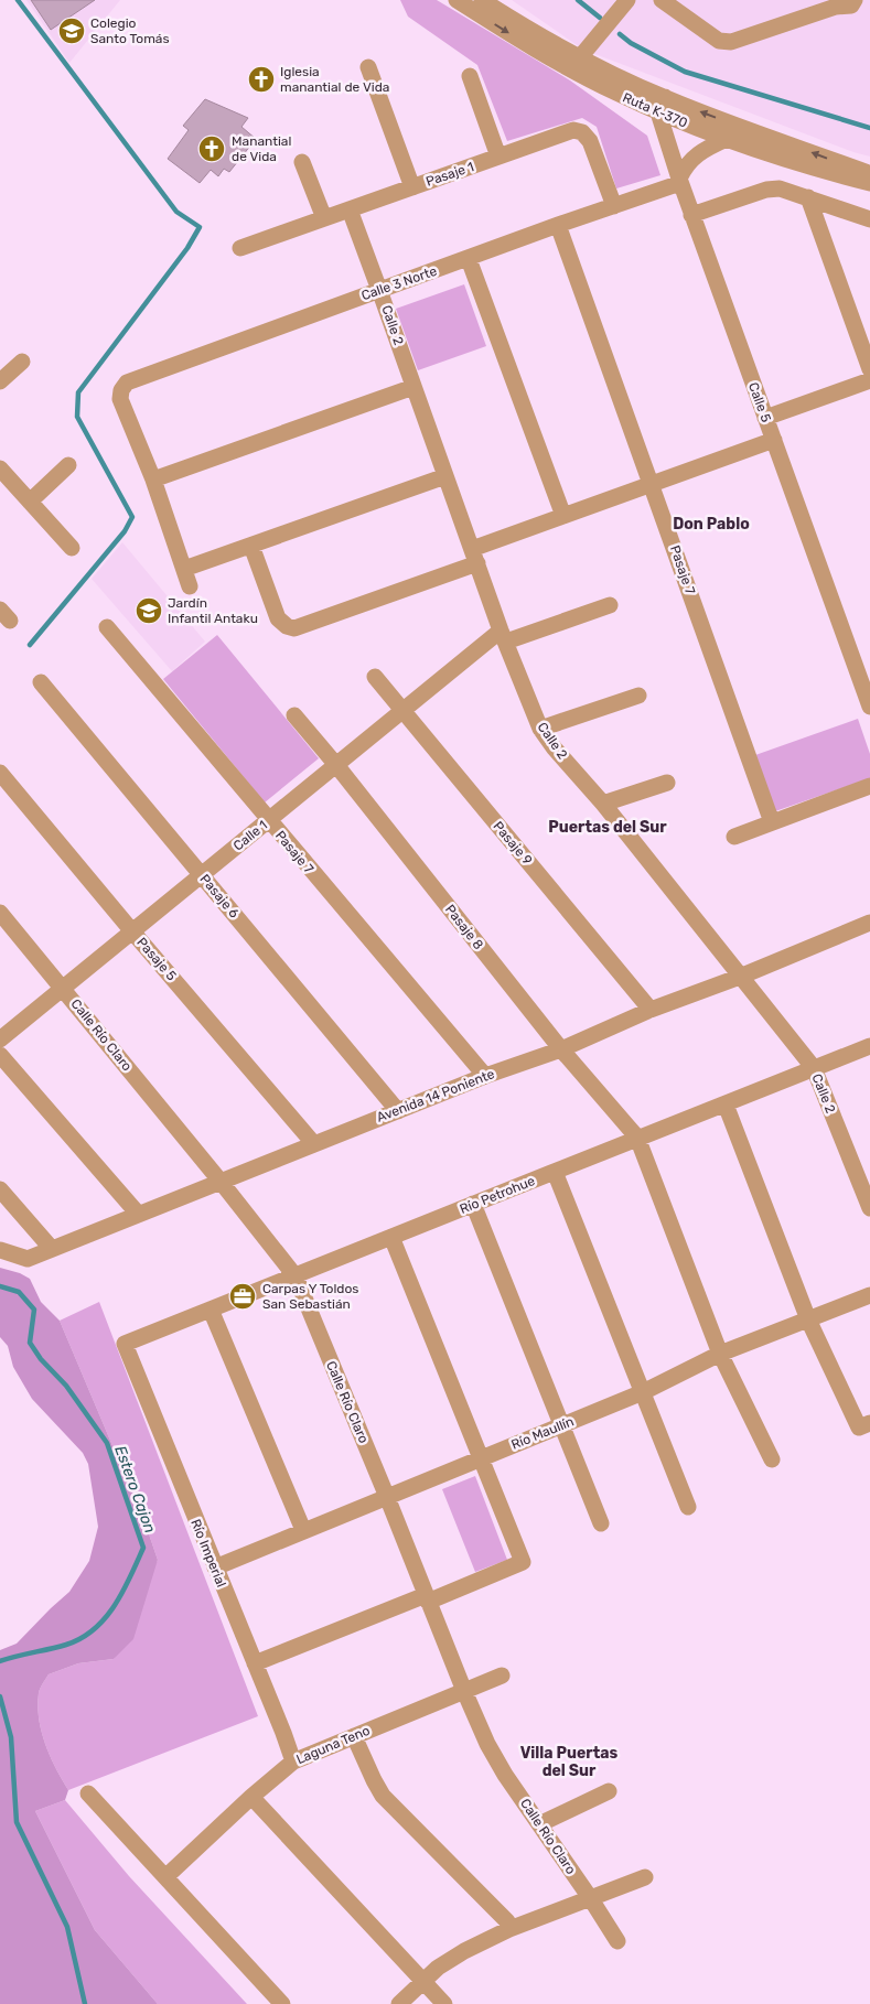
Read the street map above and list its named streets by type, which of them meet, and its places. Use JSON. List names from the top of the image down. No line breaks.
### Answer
{"streets":{"street":["Ruta K-370","Pasaje 1","Calle 3 Norte","Calle 2","Calle 5","Pasaje 7","Calle 1","Pasaje 9","Pasaje 6","Pasaje 8","Pasaje 5","Calle Río Claro","Avenida 14 Poniente","Río Petrohue","Río Maullín","Río Imperial","Laguna Teno"]},"crossings":[["Ruta K-370","Calle 5"],["Pasaje 1","Calle 3 Norte"],["Pasaje 1","Calle 2"],["Calle 3 Norte","Calle 2"],["Calle 3 Norte","Calle 5"],["Calle 3 Norte","Pasaje 7"],["Calle 2","Calle 1"],["Calle 2","Avenida 14 Poniente"],["Calle 2","Río Petrohue"],["Pasaje 7","Calle 1"],["Pasaje 7","Avenida 14 Poniente"],["Calle 1","Pasaje 9"],["Calle 1","Pasaje 6"],["Calle 1","Pasaje 8"],["Calle 1","Pasaje 5"],["Calle 1","Calle Río Claro"],["Pasaje 9","Avenida 14 Poniente"],["Pasaje 6","Avenida 14 Poniente"],["Pasaje 8","Avenida 14 Poniente"],["Pasaje 8","Río Petrohue"],["Pasaje 5","Avenida 14 Poniente"],["Calle Río Claro","Avenida 14 Poniente"],["Calle Río Claro","Río Petrohue"],["Calle Río Claro","Río Maullín"],["Calle Río Claro","Laguna Teno"],["Río Petrohue","Río Imperial"],["Río Maullín","Río Imperial"],["Río Imperial","Laguna Teno"]],"districts":["Don Pablo","Puertas del Sur","Villa Puertas del Sur"],"water":["Estero Cajon"],"places":{"school or university":["Colegio Santo Tomás","Jardín Infantil Antaku"],"church":["Iglesia manantial de Vida","Manantial de Vida"],"office":["Carpas Y Toldos San Sebastián"]}}
